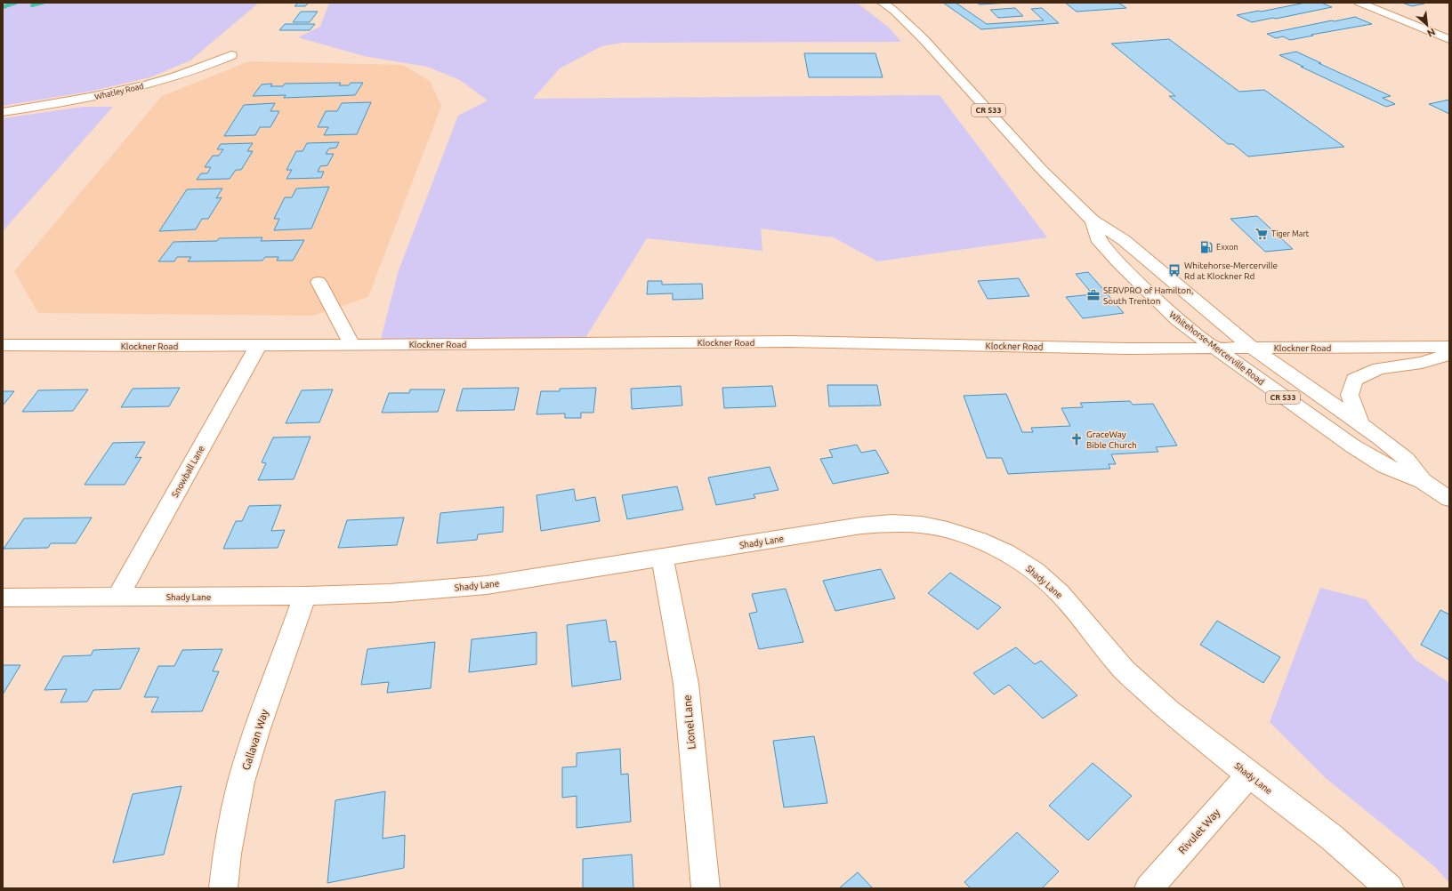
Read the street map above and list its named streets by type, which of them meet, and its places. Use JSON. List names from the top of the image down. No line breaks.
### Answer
{"streets":{"main road":["Whatley Road","CR 533","Klockner Road","Whitehorse-Mercerville Road","Snowball Lane","Shady Lane","Lionel Lane","Gallavan Way","Rivulet Way"]},"crossings":[["Klockner Road","Whitehorse-Mercerville Road"],["Klockner Road","Snowball Lane"],["Snowball Lane","Shady Lane"],["Shady Lane","Lionel Lane"],["Shady Lane","Gallavan Way"],["Shady Lane","Rivulet Way"]],"places":{"supermarket":["Tiger Mart"],"fuel station":["Exxon"],"bus stop":["Whitehorse-Mercerville Rd at Klockner Rd"],"office":["SERVPRO of Hamilton, South Trenton"],"church":["GraceWay Bible Church"]},"north":"bottom right"}
